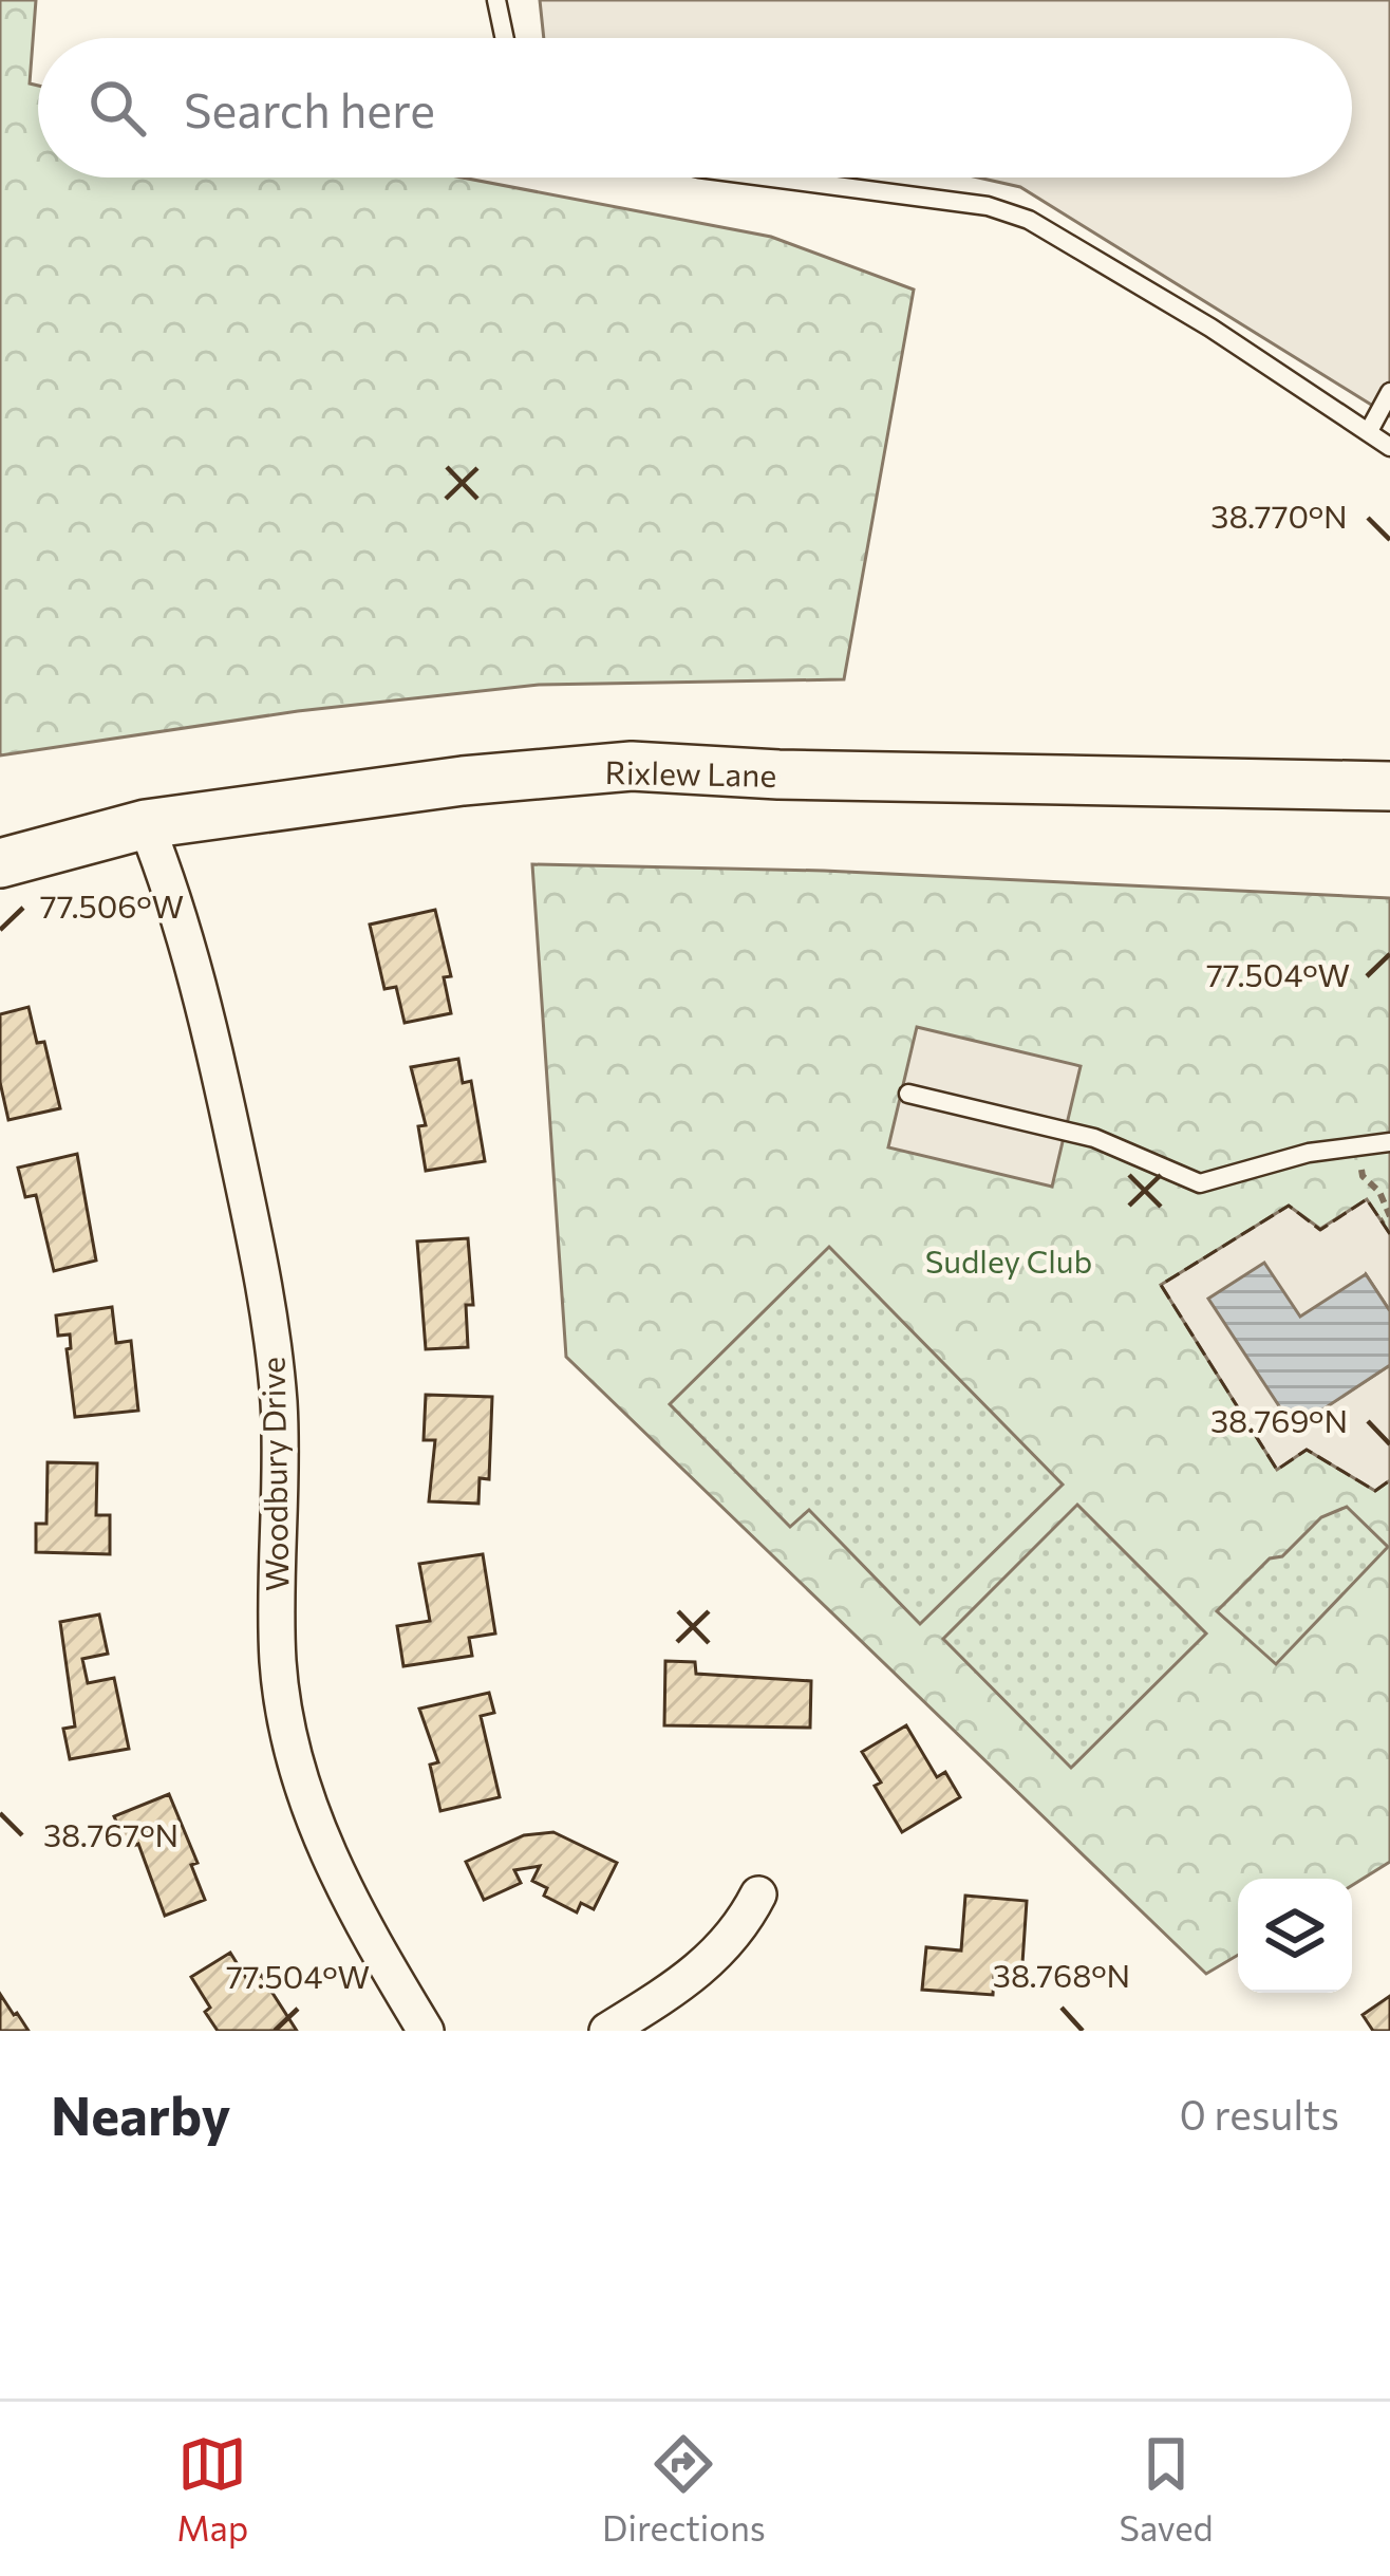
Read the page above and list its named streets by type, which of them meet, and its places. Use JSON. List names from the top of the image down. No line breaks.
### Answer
{"streets":{"street":["Rixlew Lane","Woodbury Drive"]},"crossings":[["Rixlew Lane","Woodbury Drive"]],"parks":["Sudley Club"],"page":{"search":"Search here","heading":["Nearby","0 results"],"nav":["Map","Directions","Saved"]},"coordinates":["38.770°N","77.506°W","77.504°W","38.769°N","38.767°N","38.768°N"]}
